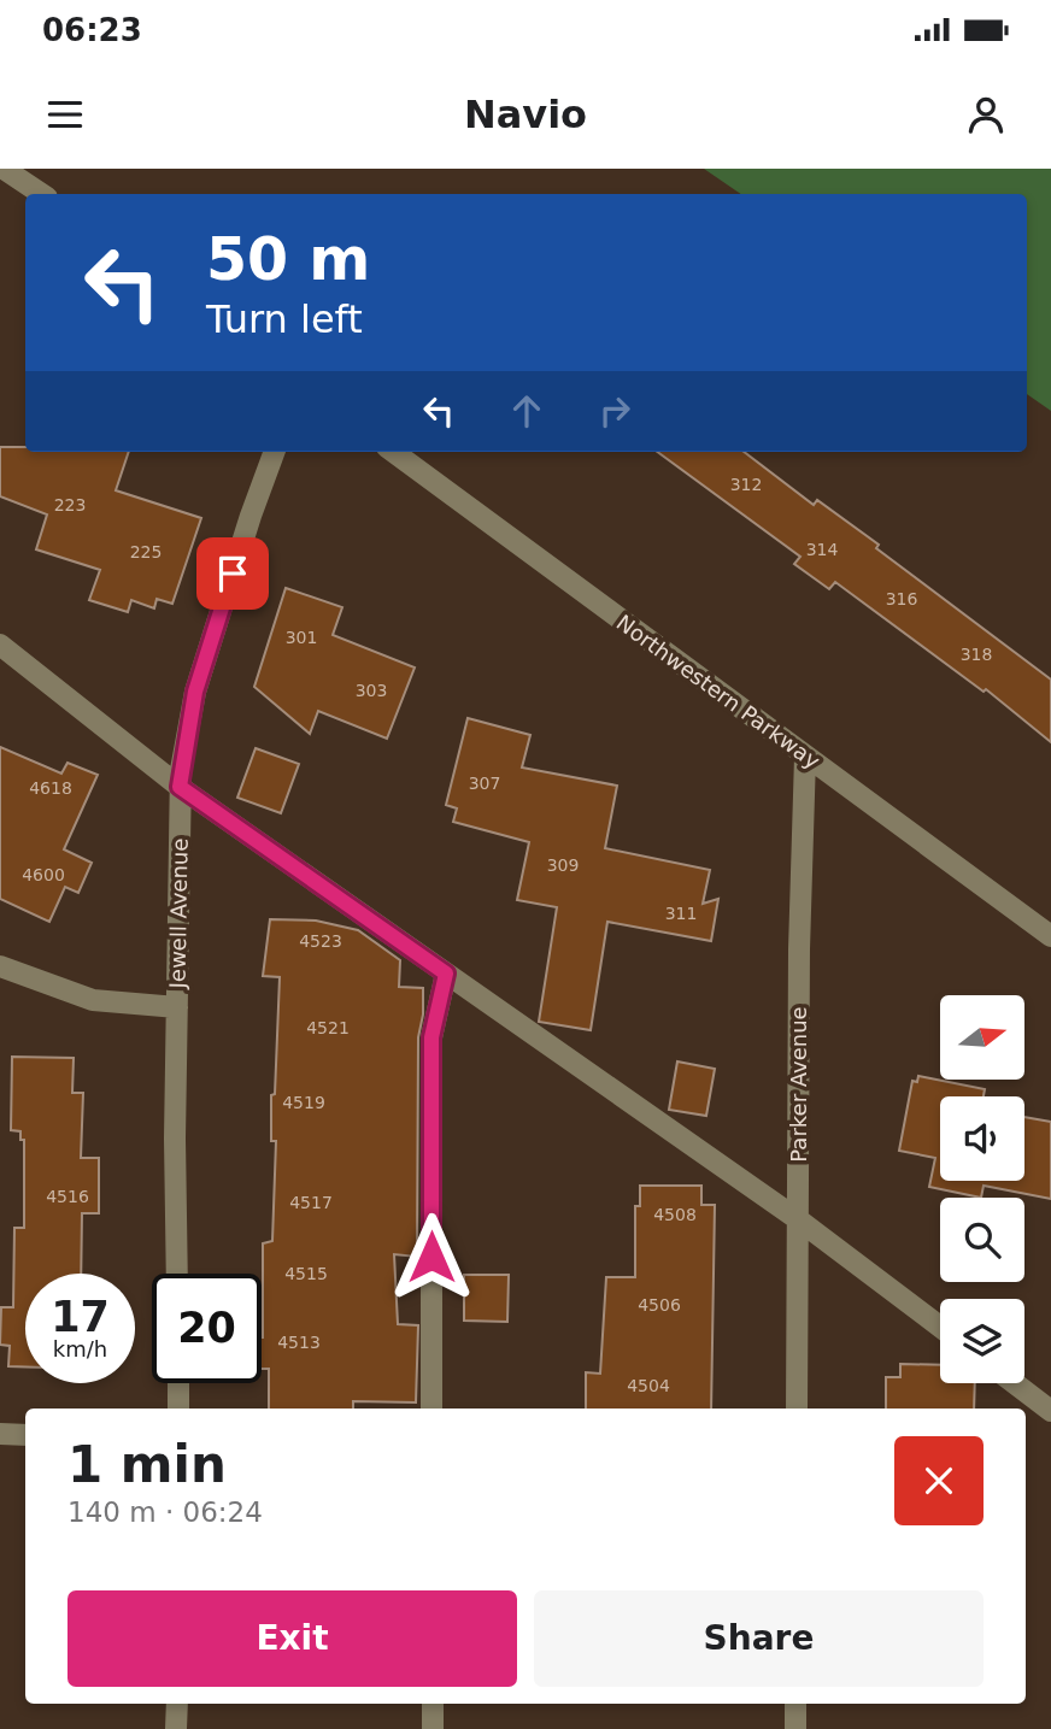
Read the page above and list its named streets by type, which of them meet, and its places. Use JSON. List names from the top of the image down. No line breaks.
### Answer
{"streets":{"street":["Northwestern Parkway","Jewell Avenue","Parker Avenue"]},"crossings":[["Northwestern Parkway","Parker Avenue"]],"house_numbers":["312","223","314","225","316","301","318","303","307","4618","309","4600","311","4523","4521","4519","4516","4517","4508","4515","4506","4513","4504"],"north":"right","page":{"status":"06:23","header":"Navio","turn":["50 m","Turn left"],"speed":"17 km/h","limit":"20","heading":["1 min","140 m · 06:24"],"buttons":["Exit","Share"]}}
